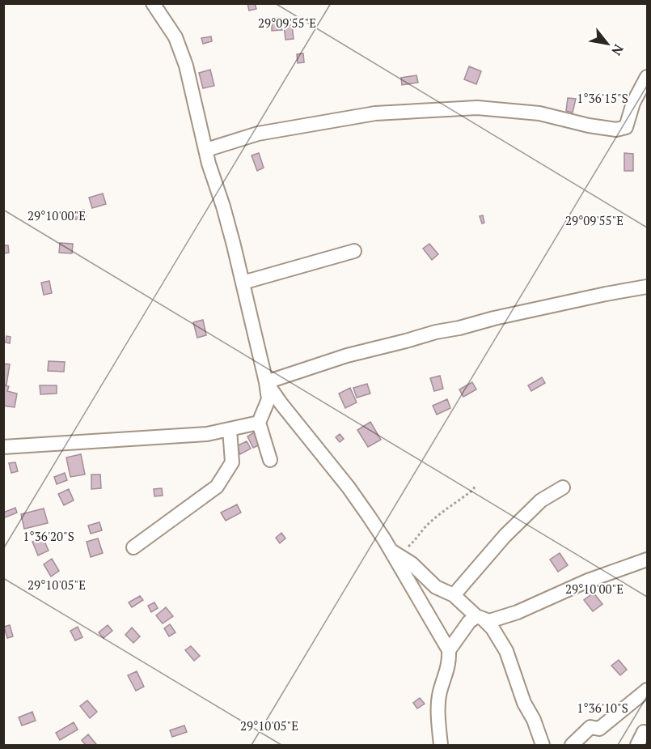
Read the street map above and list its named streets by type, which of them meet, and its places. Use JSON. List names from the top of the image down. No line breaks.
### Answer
{"north":"bottom right","coordinates":["29°09'55\"E","1°36'15\"S","29°10'00\"E","1°36'20\"S","29°10'05\"E","1°36'10\"S"]}
